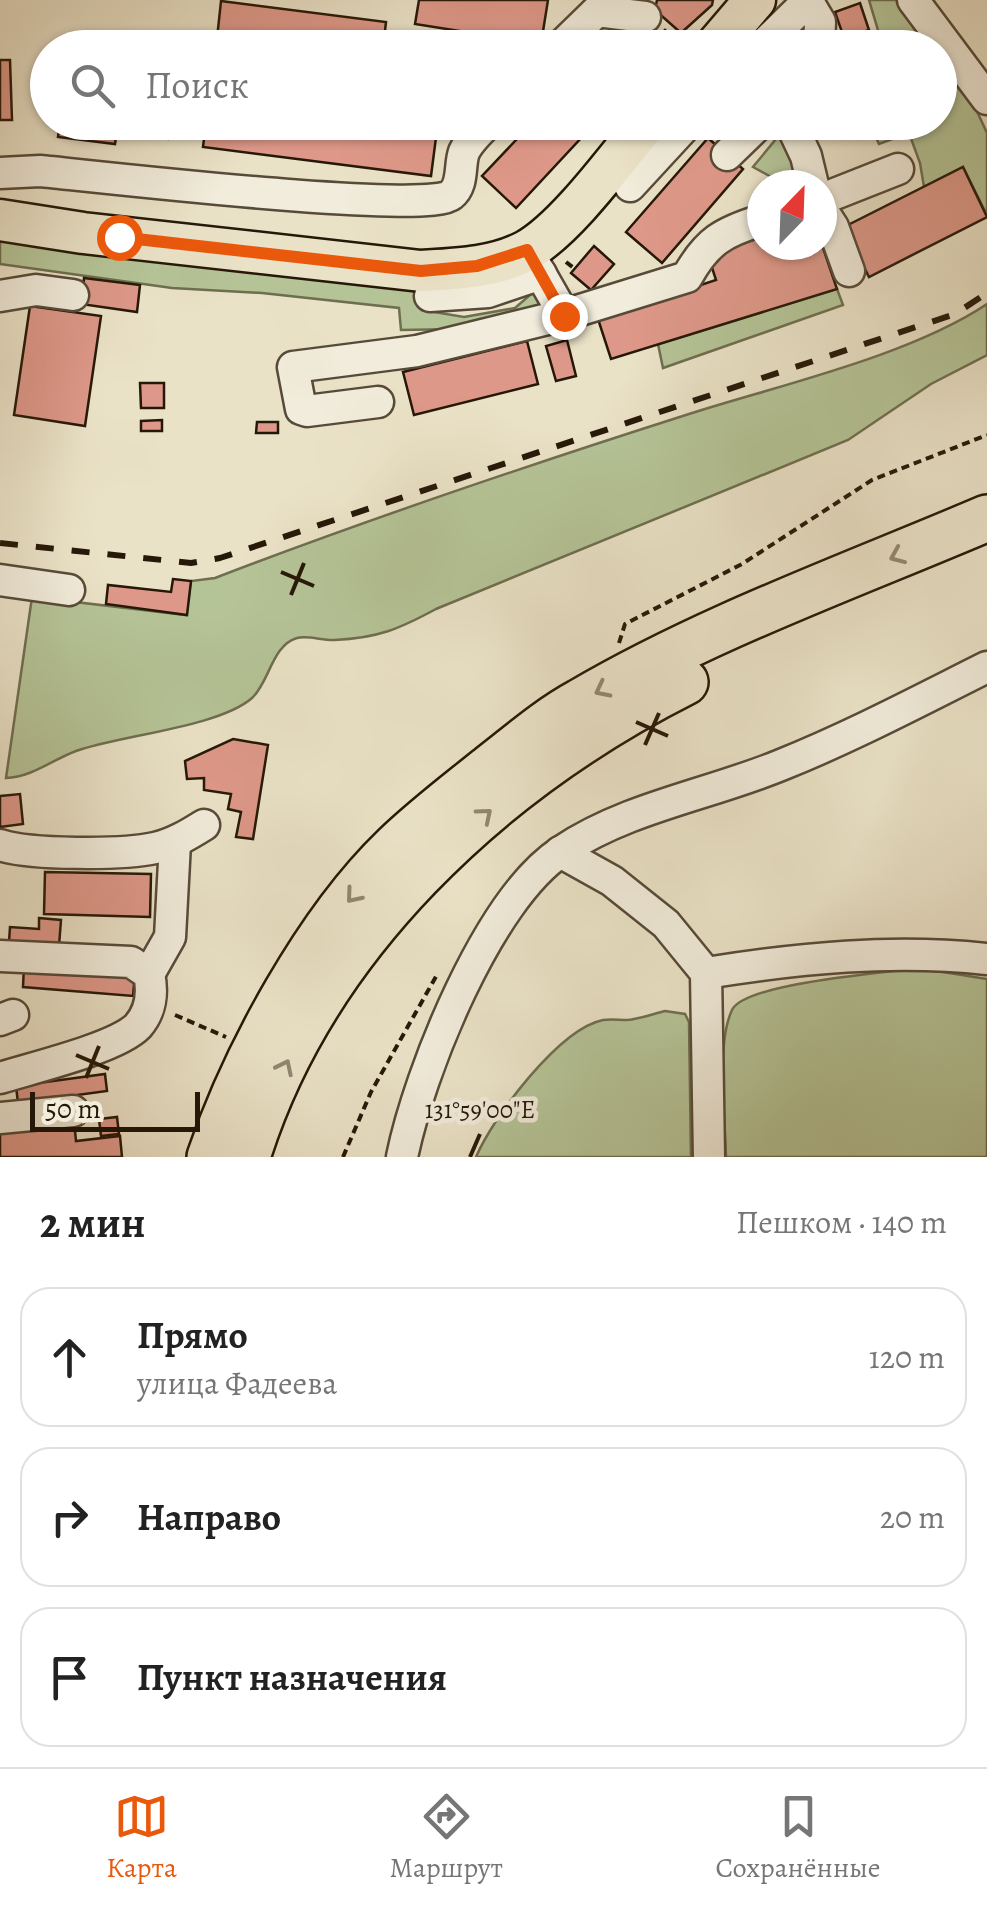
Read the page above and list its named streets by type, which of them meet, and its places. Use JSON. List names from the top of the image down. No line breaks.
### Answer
{"scale_bar":"50 m","north":"top right","page":{"search":"Поиск","scale":"50 m","heading":["2 мин","Пешком · 140 m"],"list":[["Прямо","улица Фадеева","120 m"],["Направо","20 m"],"Пункт назначения"],"nav":["Карта","Маршрут","Сохранённые"]},"coordinates":["131°59'00\"E"]}
